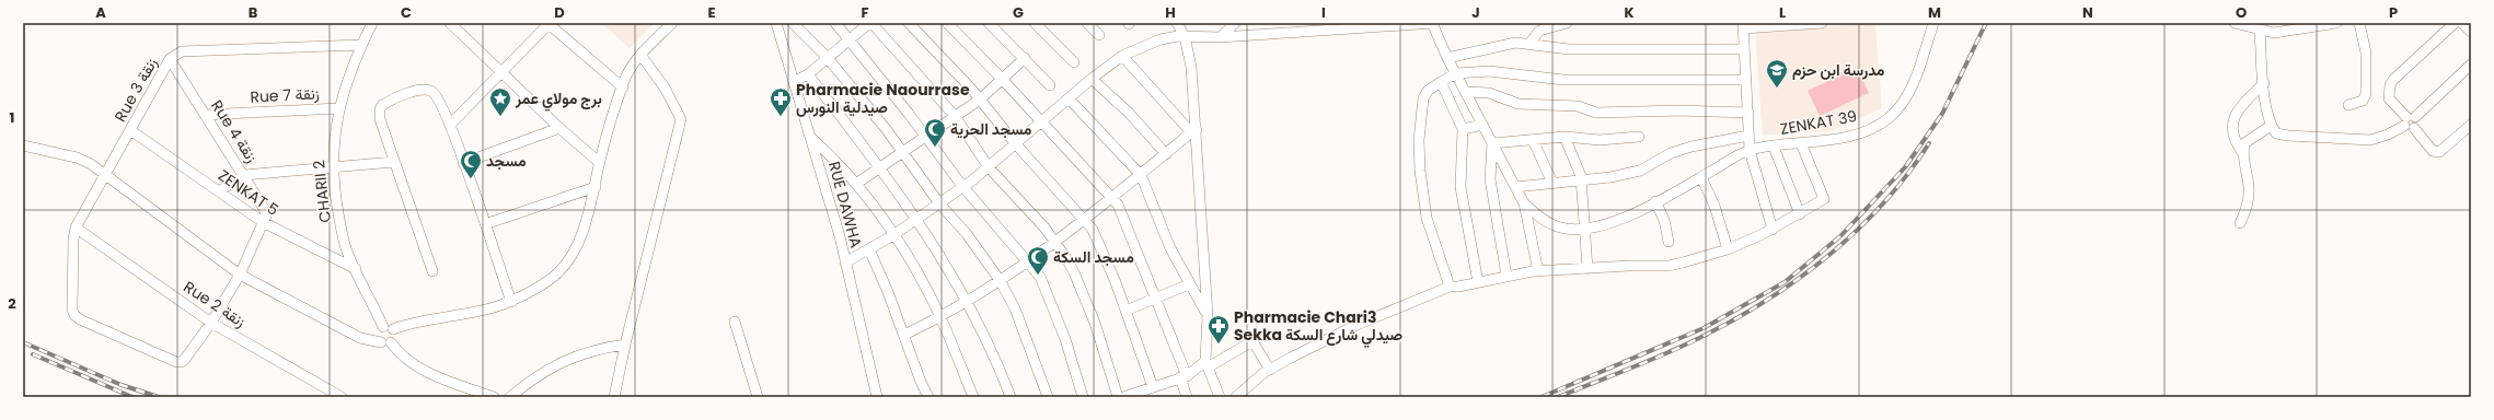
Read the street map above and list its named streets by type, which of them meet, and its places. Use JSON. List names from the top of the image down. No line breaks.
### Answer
{"streets":{"street":["Rue 3 زنقة","Rue 7 زنقة","ZENKAT 39","Rue 4 زنقة","CHARII 2","ZENKAT 5","RUE DAWHA","Rue 2 زنقة"]},"crossings":[["Rue 3 زنقة","Rue 4 زنقة"],["Rue 3 زنقة","CHARII 2"],["Rue 3 زنقة","ZENKAT 5"],["Rue 3 زنقة","Rue 2 زنقة"],["Rue 7 زنقة","Rue 4 زنقة"],["Rue 7 زنقة","CHARII 2"],["Rue 4 زنقة","ZENKAT 5"],["CHARII 2","ZENKAT 5"]],"places":{"school or university":["مدرسة ابن حزم"],"place":["برج مولاي عمر"],"pharmacy":["Pharmacie Naourrase صيدلية النورس","Pharmacie Chari3 Sekka صيدلي شارع السكة"],"mosque":["مسجد الحرية","مسجد","مسجد السكة"]},"grid":{"columns":["A","B","C","D","E","F","G","H","I","J","K","L","M","N","O","P"],"rows":["1","2"]}}
